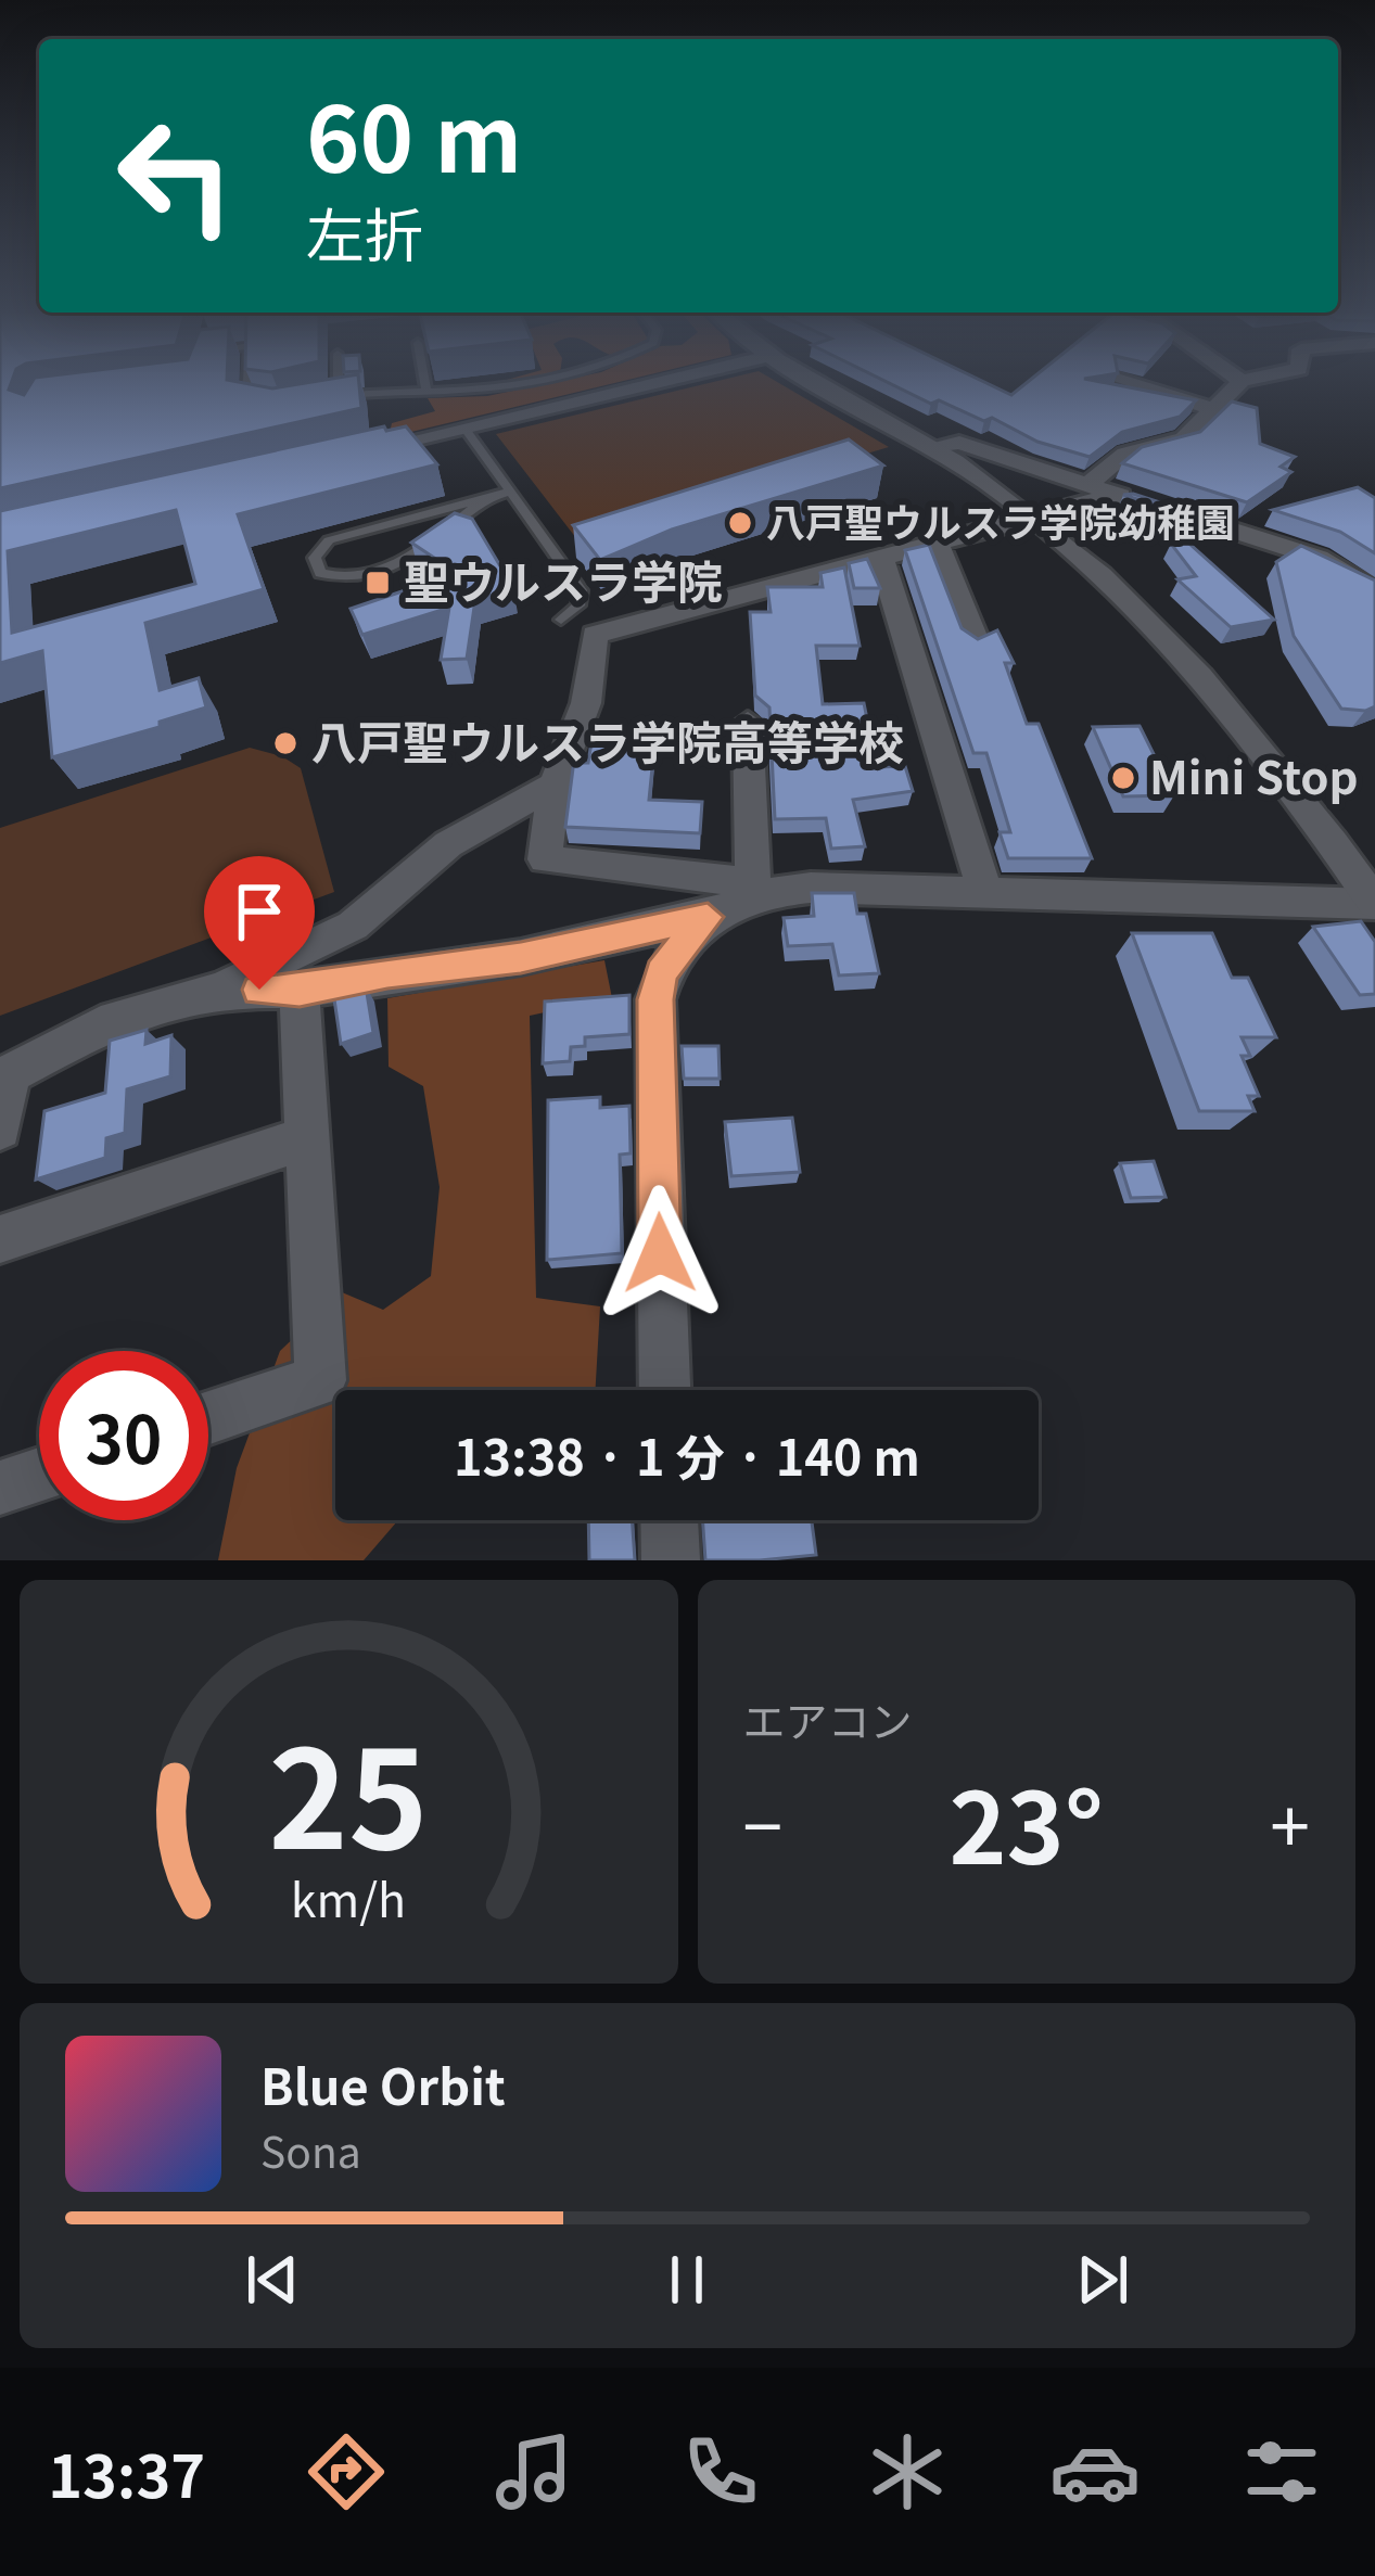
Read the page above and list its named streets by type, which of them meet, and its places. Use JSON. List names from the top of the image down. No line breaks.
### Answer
{"places":{"other":["八戸聖ウルスラ学院幼稚園","八戸聖ウルスラ学院高等学校","Mini Stop"],"transit":["聖ウルスラ学院"]},"page":{"turn":["60 m","左折"],"limit":"30","trip":"13:38 · 1 分 · 140 m","tile":"エアコン","heat":["−","23°","+"],"song":["Blue Orbit","Sona"],"tabs":"13:37","gauge":["25","km/h"]}}
